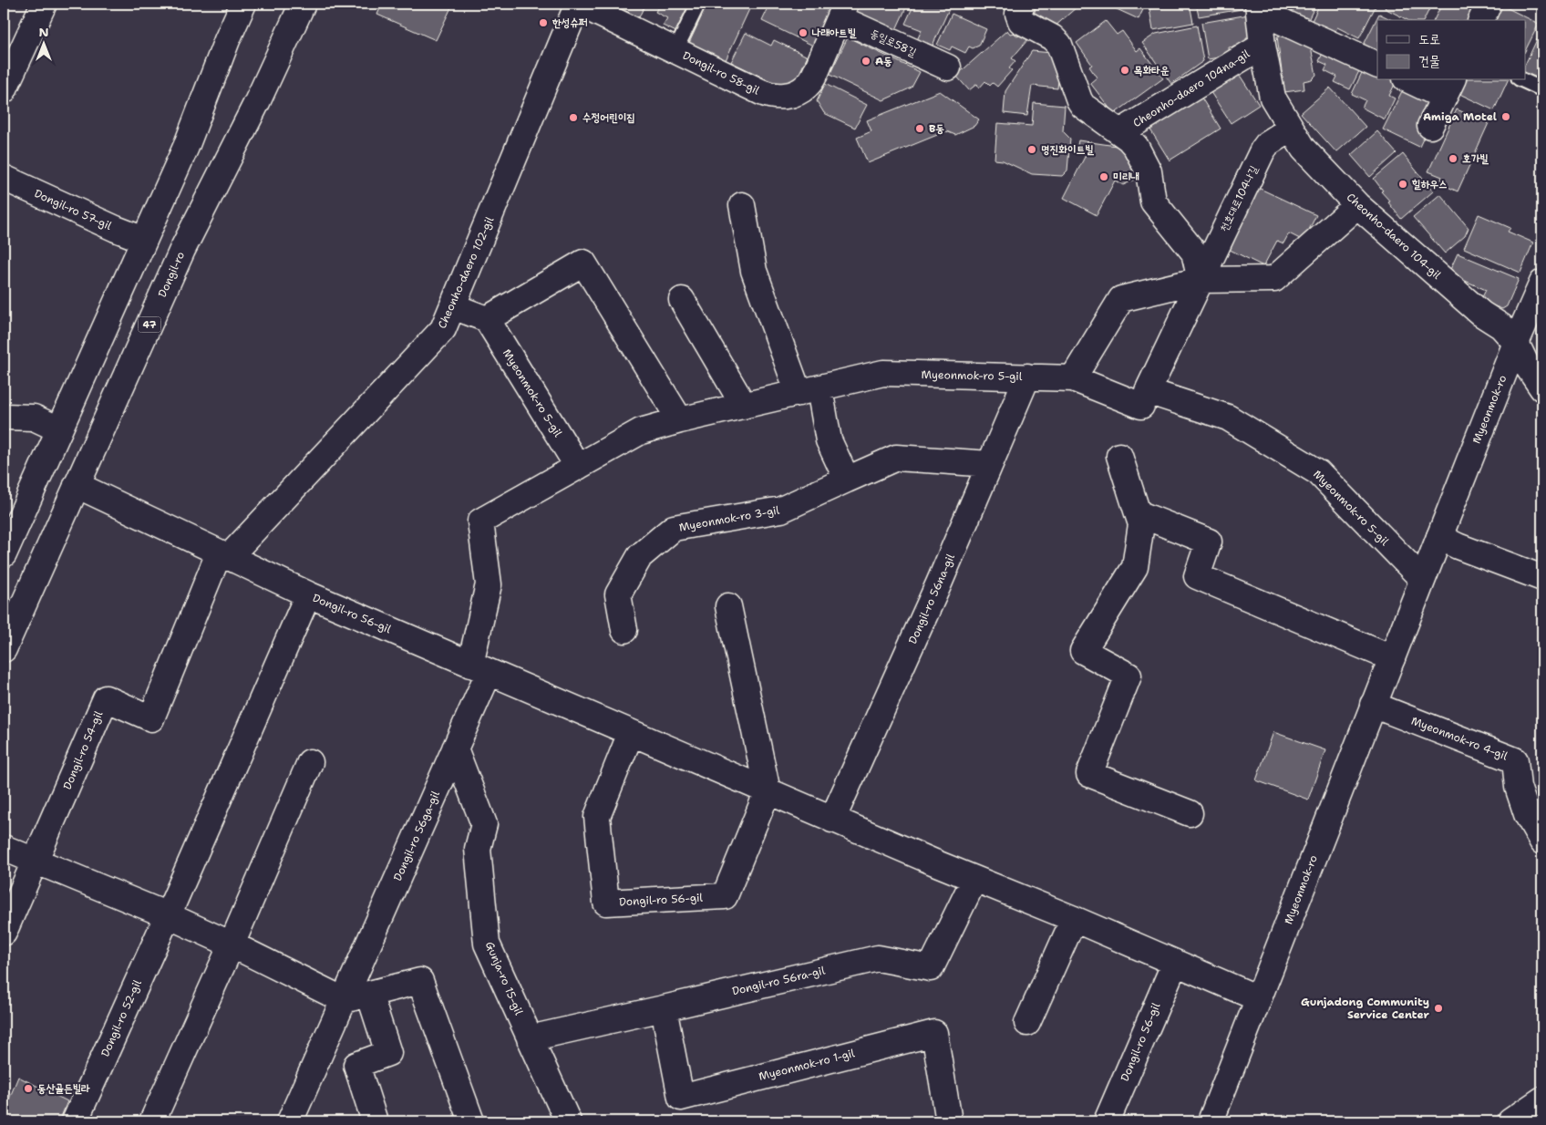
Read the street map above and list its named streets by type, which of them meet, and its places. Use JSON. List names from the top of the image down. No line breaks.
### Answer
{"streets":{"street":["동일로58길","Dongil-ro 58-gil","Cheonho-daero 104na-gil","천호대로104나길","Dongil-ro 57-gil","Cheonho-daero 104-gil","Cheonho-daero 102-gil","Dongil-ro","47","Myeonmok-ro 5-gil","Myeonmok-ro","Myeonmok-ro 3-gil","Dongil-ro 56na-gil","Dongil-ro 56-gil","Myeonmok-ro 4-gil","Dongil-ro 54-gil","Dongil-ro 56ga-gil","Gunja-ro 15-gil","Dongil-ro 56ra-gil","Dongil-ro 52-gil","Myeonmok-ro 1-gil"]},"crossings":[["동일로58길","Dongil-ro 58-gil"],["Dongil-ro 58-gil","Cheonho-daero 102-gil"],["Cheonho-daero 104na-gil","Cheonho-daero 104-gil"],["천호대로104나길","Cheonho-daero 104-gil"],["천호대로104나길","Myeonmok-ro 5-gil"],["Cheonho-daero 104-gil","Myeonmok-ro"],["Cheonho-daero 102-gil","Dongil-ro 56-gil"],["Cheonho-daero 102-gil","Dongil-ro 54-gil"],["Dongil-ro","Dongil-ro 56-gil"],["Myeonmok-ro 5-gil","Myeonmok-ro"],["Myeonmok-ro 5-gil","Dongil-ro 56na-gil"],["Myeonmok-ro 5-gil","Dongil-ro 56-gil"],["Myeonmok-ro 5-gil","Dongil-ro 56ga-gil"],["Myeonmok-ro","Dongil-ro 56-gil"],["Myeonmok-ro","Myeonmok-ro 4-gil"],["Myeonmok-ro 3-gil","Dongil-ro 56na-gil"],["Dongil-ro 56na-gil","Dongil-ro 56-gil"],["Dongil-ro 56-gil","Dongil-ro 54-gil"],["Dongil-ro 56-gil","Dongil-ro 56ga-gil"],["Dongil-ro 56-gil","Dongil-ro 56ra-gil"],["Dongil-ro 56ga-gil","Gunja-ro 15-gil"],["Gunja-ro 15-gil","Dongil-ro 56ra-gil"],["Dongil-ro 56ra-gil","Myeonmok-ro 1-gil"]],"places":["한성슈퍼","나래아트빌","A동","목화타운","Amiga Motel","수정어린이집","B동","명진화이트빌","호가빌","미리내","힐하우스","Gunjadong Community Service Center","동산골든빌라"],"legend":["도로","건물"],"north":"top"}
